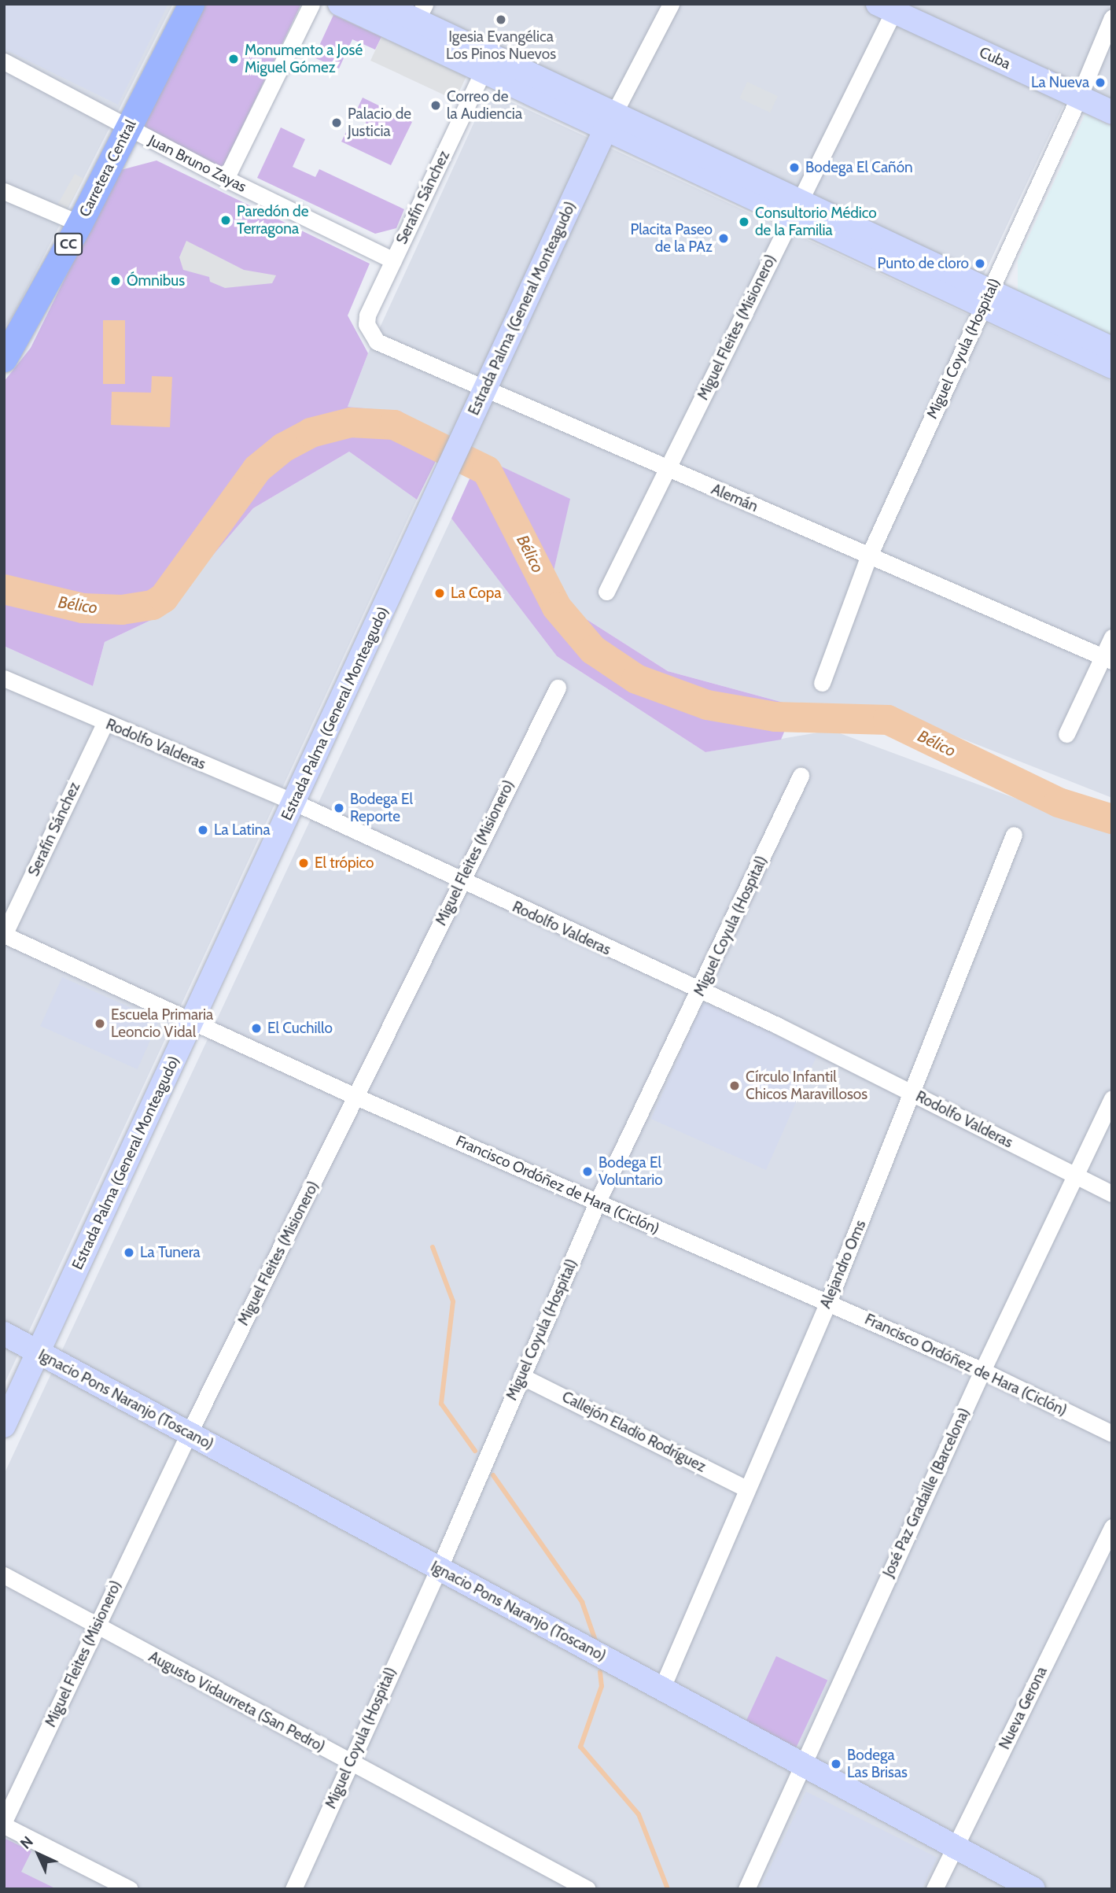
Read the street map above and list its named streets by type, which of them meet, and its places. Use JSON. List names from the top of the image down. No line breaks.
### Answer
{"streets":{"main road":["Carretera Central","CC"],"street":["Cuba","Juan Bruno Zayas","Serafín Sánchez","Estrada Palma (General Monteagudo)","Miguel Fleites (Misionero)","Miguel Coyula (Hospital)","Alemán","Rodolfo Valderas","Francisco Ordóñez de Hara (Ciclón)","Alejandro Oms","Ignacio Pons Naranjo (Toscano)","Callejón Eladio Rodríguez","José Paz Gradaille (Barcelona)","Augusto Vidaurreta (San Pedro)","Nueva Gerona"]},"crossings":[["Cuba","Miguel Fleites (Misionero)"],["Cuba","Miguel Coyula (Hospital)"],["Juan Bruno Zayas","Carretera Central"],["Juan Bruno Zayas","Serafín Sánchez"],["Serafín Sánchez","Alemán"],["Serafín Sánchez","Rodolfo Valderas"],["Serafín Sánchez","Francisco Ordóñez de Hara (Ciclón)"],["Estrada Palma (General Monteagudo)","Alemán"],["Estrada Palma (General Monteagudo)","Rodolfo Valderas"],["Estrada Palma (General Monteagudo)","Francisco Ordóñez de Hara (Ciclón)"],["Estrada Palma (General Monteagudo)","Ignacio Pons Naranjo (Toscano)"],["Miguel Fleites (Misionero)","Alemán"],["Miguel Fleites (Misionero)","Rodolfo Valderas"],["Miguel Fleites (Misionero)","Francisco Ordóñez de Hara (Ciclón)"],["Miguel Fleites (Misionero)","Ignacio Pons Naranjo (Toscano)"],["Miguel Fleites (Misionero)","Augusto Vidaurreta (San Pedro)"],["Miguel Coyula (Hospital)","Alemán"],["Miguel Coyula (Hospital)","Rodolfo Valderas"],["Miguel Coyula (Hospital)","Francisco Ordóñez de Hara (Ciclón)"],["Miguel Coyula (Hospital)","Ignacio Pons Naranjo (Toscano)"],["Miguel Coyula (Hospital)","Callejón Eladio Rodríguez"],["Miguel Coyula (Hospital)","Augusto Vidaurreta (San Pedro)"],["Rodolfo Valderas","Alejandro Oms"],["Rodolfo Valderas","José Paz Gradaille (Barcelona)"],["Francisco Ordóñez de Hara (Ciclón)","Alejandro Oms"],["Francisco Ordóñez de Hara (Ciclón)","José Paz Gradaille (Barcelona)"],["Alejandro Oms","Ignacio Pons Naranjo (Toscano)"],["Alejandro Oms","Callejón Eladio Rodríguez"],["Ignacio Pons Naranjo (Toscano)","José Paz Gradaille (Barcelona)"],["Ignacio Pons Naranjo (Toscano)","Nueva Gerona"]],"water":["Bélico"],"places":["Igesia Evangélica Los Pinos Nuevos","Monumento a José Miguel Gómez","La Nueva","Correo de la Audiencia","Palacio de Justicia","Bodega El Cañón","Paredón de Terragona","Consultorio Médico de la Familia","Placita Paseo de la PAz","Punto de cloro","Ómnibus","La Copa","Bodega El Reporte","La Latina","El trópico","Escuela Primaria Leoncio Vidal","El Cuchillo","Círculo Infantil Chicos Maravillosos","Bodega El Voluntario","La Tunera","Bodega Las Brisas"],"north":"top left"}
